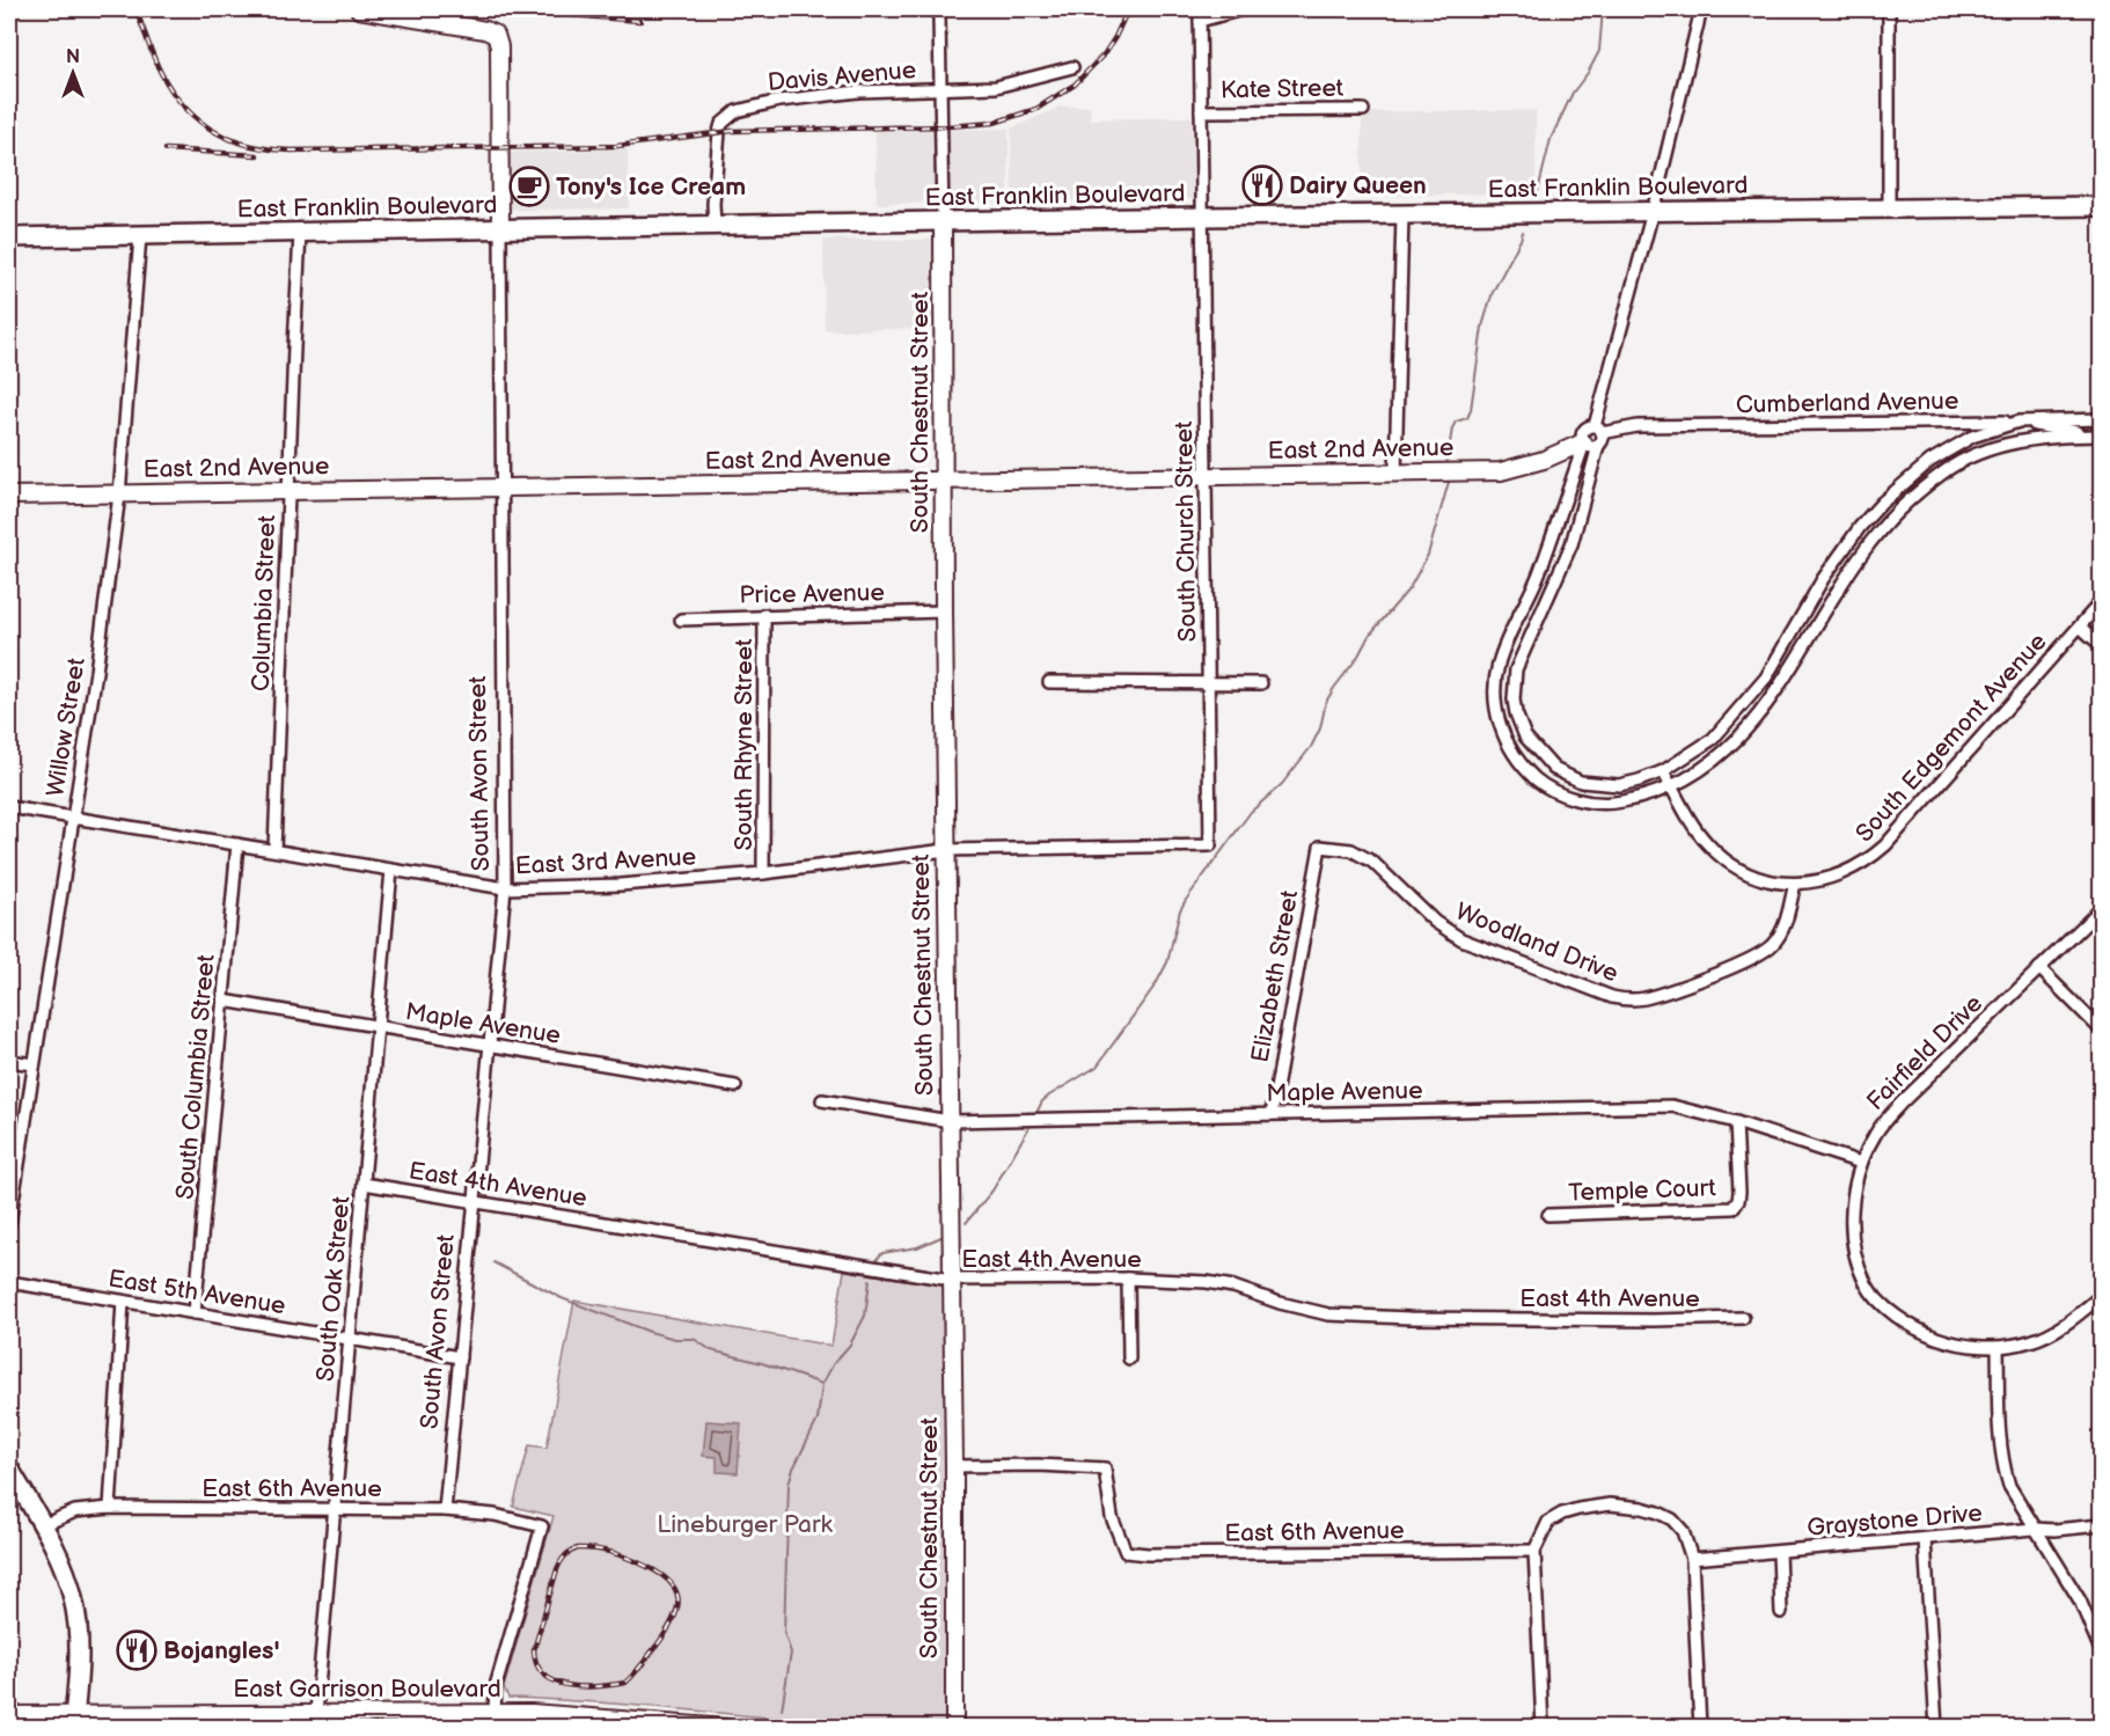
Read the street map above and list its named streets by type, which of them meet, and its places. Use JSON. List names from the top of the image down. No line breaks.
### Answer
{"streets":{"main road":["East Franklin Boulevard"],"street":["Davis Avenue","Kate Street","Cumberland Avenue","South Chestnut Street","East 2nd Avenue","South Church Street","Price Avenue","Columbia Street","Willow Street","South Edgemont Avenue","South Rhyne Street","South Avon Street","East 3rd Avenue","Woodland Drive","Elizabeth Street","Maple Avenue","Fairfield Drive","South Columbia Street","East 4th Avenue","Temple Court","South Oak Street","East 5th Avenue","East 6th Avenue","Graystone Drive","East Garrison Boulevard"]},"crossings":[["Davis Avenue","East Franklin Boulevard"],["Kate Street","South Church Street"],["East Franklin Boulevard","South Chestnut Street"],["East Franklin Boulevard","South Church Street"],["East Franklin Boulevard","Columbia Street"],["East Franklin Boulevard","Willow Street"],["East Franklin Boulevard","South Avon Street"],["South Chestnut Street","East 2nd Avenue"],["South Chestnut Street","Price Avenue"],["South Chestnut Street","East 3rd Avenue"],["South Chestnut Street","Maple Avenue"],["South Chestnut Street","East 4th Avenue"],["South Chestnut Street","East 6th Avenue"],["East 2nd Avenue","South Church Street"],["East 2nd Avenue","Columbia Street"],["East 2nd Avenue","Willow Street"],["East 2nd Avenue","South Avon Street"],["South Church Street","East 3rd Avenue"],["Price Avenue","South Rhyne Street"],["Columbia Street","East 3rd Avenue"],["Willow Street","East 3rd Avenue"],["South Edgemont Avenue","Woodland Drive"],["South Rhyne Street","East 3rd Avenue"],["South Avon Street","East 3rd Avenue"],["South Avon Street","Maple Avenue"],["South Avon Street","East 4th Avenue"],["South Avon Street","East 5th Avenue"],["South Avon Street","East 6th Avenue"],["East 3rd Avenue","South Columbia Street"],["East 3rd Avenue","South Oak Street"],["Woodland Drive","Elizabeth Street"],["Elizabeth Street","Maple Avenue"],["Maple Avenue","Fairfield Drive"],["Maple Avenue","South Columbia Street"],["Maple Avenue","Temple Court"],["Maple Avenue","South Oak Street"],["South Columbia Street","East 5th Avenue"],["East 4th Avenue","South Oak Street"],["South Oak Street","East 5th Avenue"],["South Oak Street","East 6th Avenue"],["South Oak Street","East Garrison Boulevard"],["East 6th Avenue","East Garrison Boulevard"]],"parks":["Lineburger Park"],"places":{"restaurant":["Dairy Queen","Bojangles'"],"cafe":["Tony's Ice Cream"]},"north":"top"}
